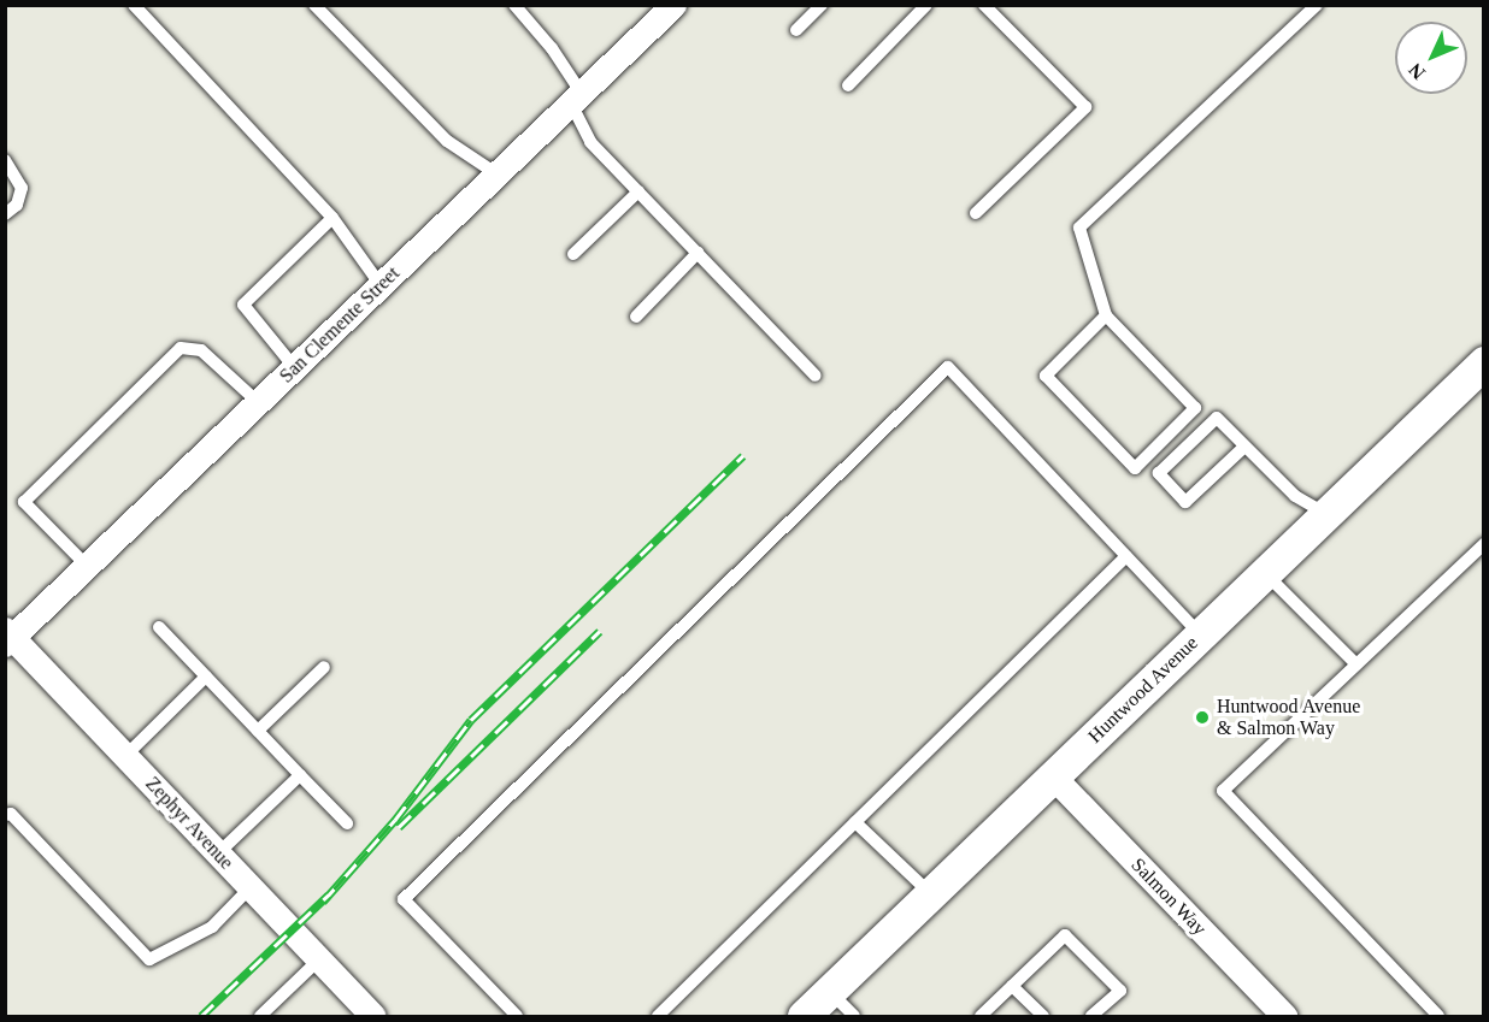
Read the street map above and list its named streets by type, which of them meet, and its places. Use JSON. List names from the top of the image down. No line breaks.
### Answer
{"streets":{"street":["San Clemente Street","Huntwood Avenue","Zephyr Avenue","Salmon Way"]},"crossings":[["San Clemente Street","Zephyr Avenue"],["Huntwood Avenue","Salmon Way"]],"places":["Huntwood Avenue & Salmon Way"],"north":"bottom left"}
